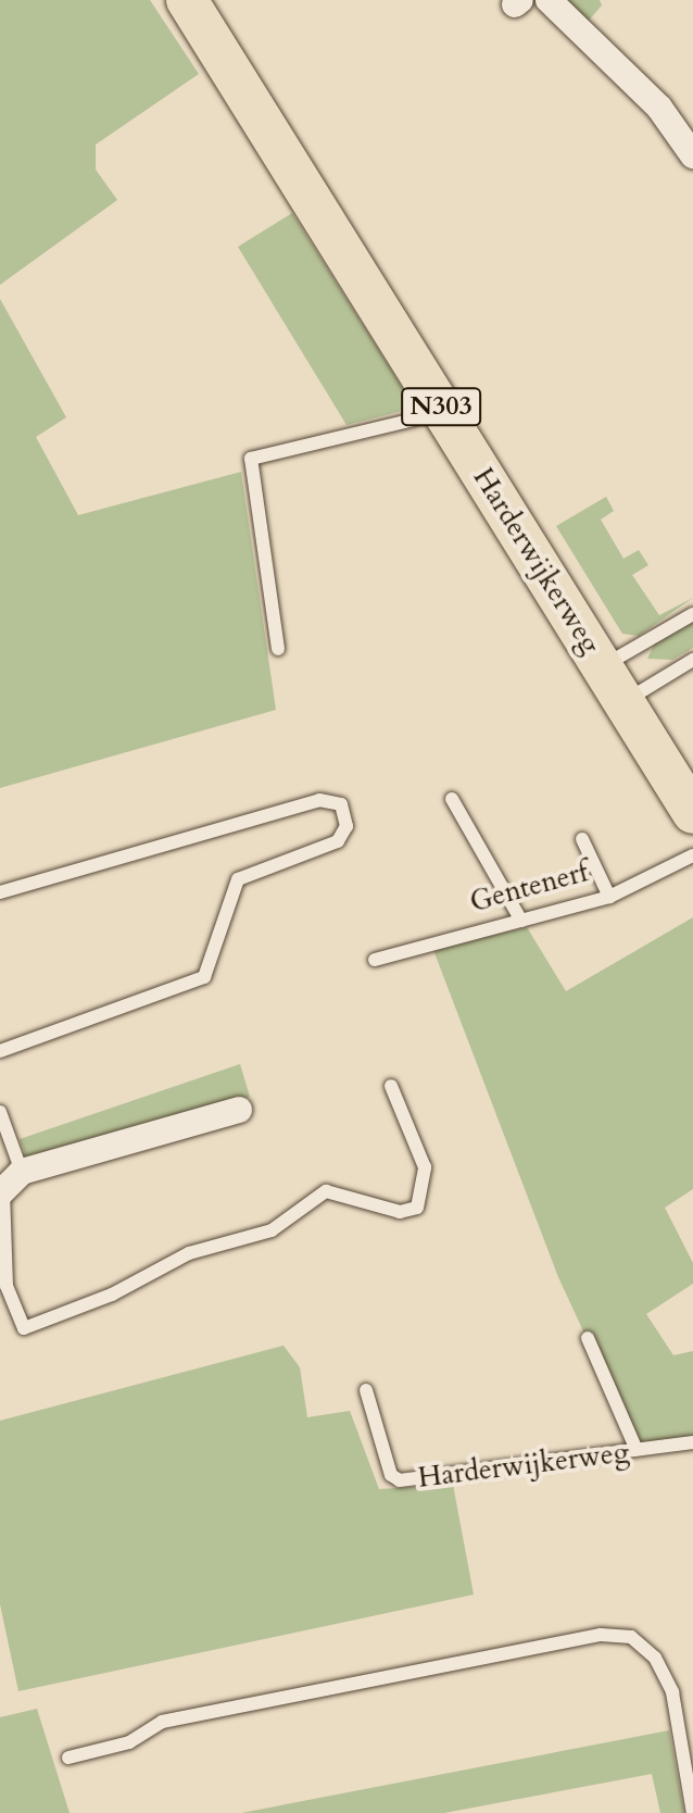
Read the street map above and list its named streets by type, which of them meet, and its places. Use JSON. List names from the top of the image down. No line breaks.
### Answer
{"streets":{"main road":["N303","Harderwijkerweg"],"lane":["Gentenerf"]}}
